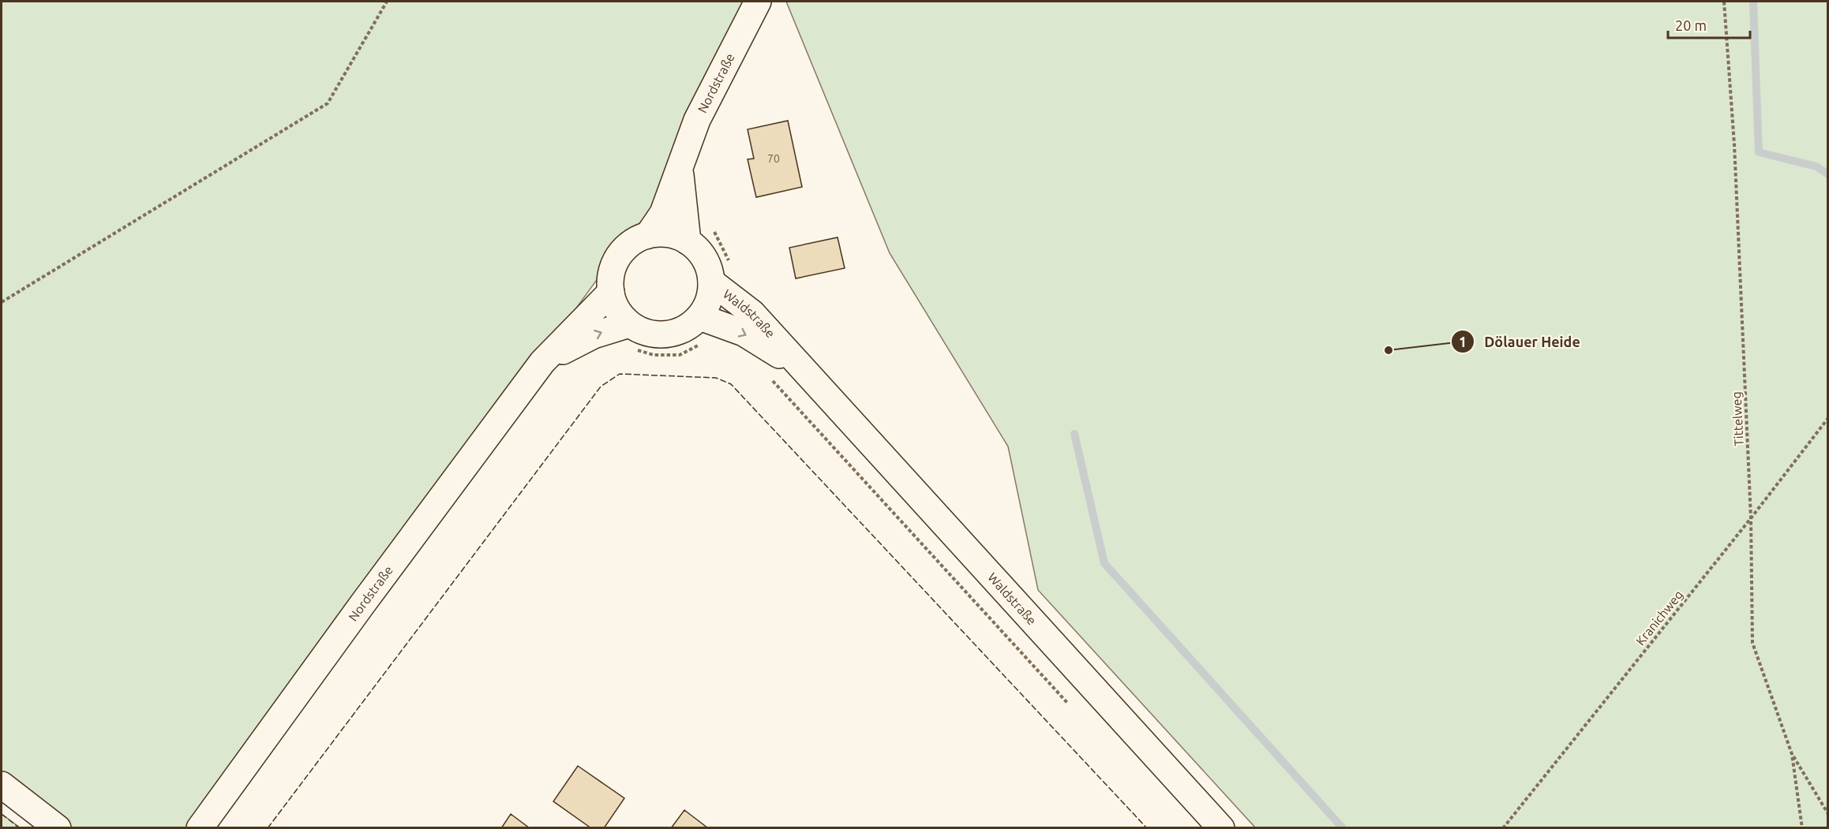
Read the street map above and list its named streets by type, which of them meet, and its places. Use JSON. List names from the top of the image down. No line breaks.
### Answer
{"streets":{"main road":["Nordstraße","Waldstraße"],"path":["Tittelweg","Kranichweg"]},"crossings":[["Nordstraße","Waldstraße"],["Tittelweg","Kranichweg"]],"places":["Dölauer Heide"],"house_numbers":["70"],"scale_bar":"20 m"}
